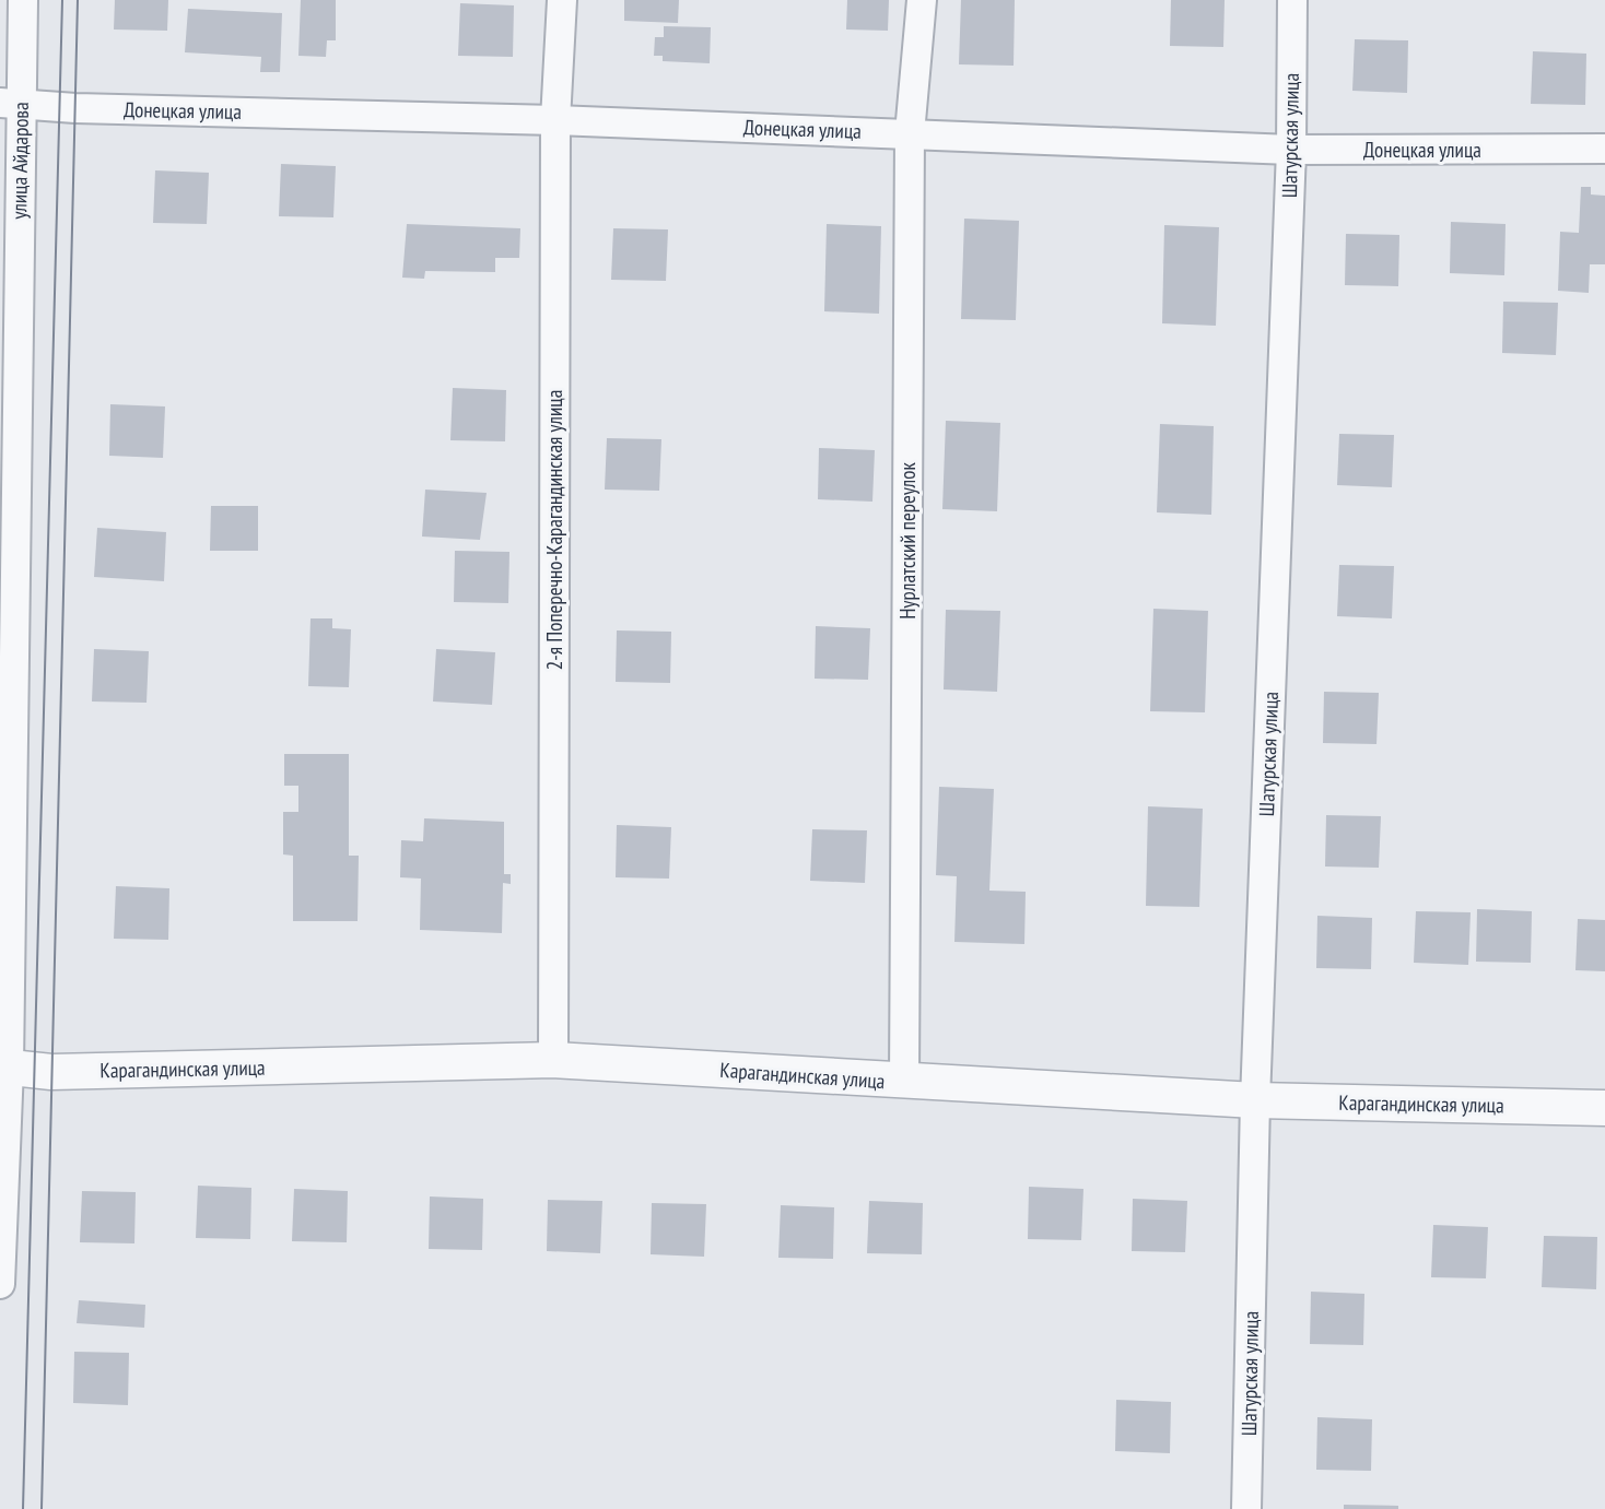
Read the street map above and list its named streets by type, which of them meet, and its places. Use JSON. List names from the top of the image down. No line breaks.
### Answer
{"streets":{"street":["Донецкая улица","Шатурская улица","улица Айдарова","2-я Поперечно-Карагандинская улица","Нурлатский переулок","Карагандинская улица"]},"crossings":[["Донецкая улица","Шатурская улица"],["Донецкая улица","улица Айдарова"],["Донецкая улица","2-я Поперечно-Карагандинская улица"],["Донецкая улица","Нурлатский переулок"],["Шатурская улица","Карагандинская улица"],["улица Айдарова","Карагандинская улица"],["2-я Поперечно-Карагандинская улица","Карагандинская улица"],["Нурлатский переулок","Карагандинская улица"]]}
